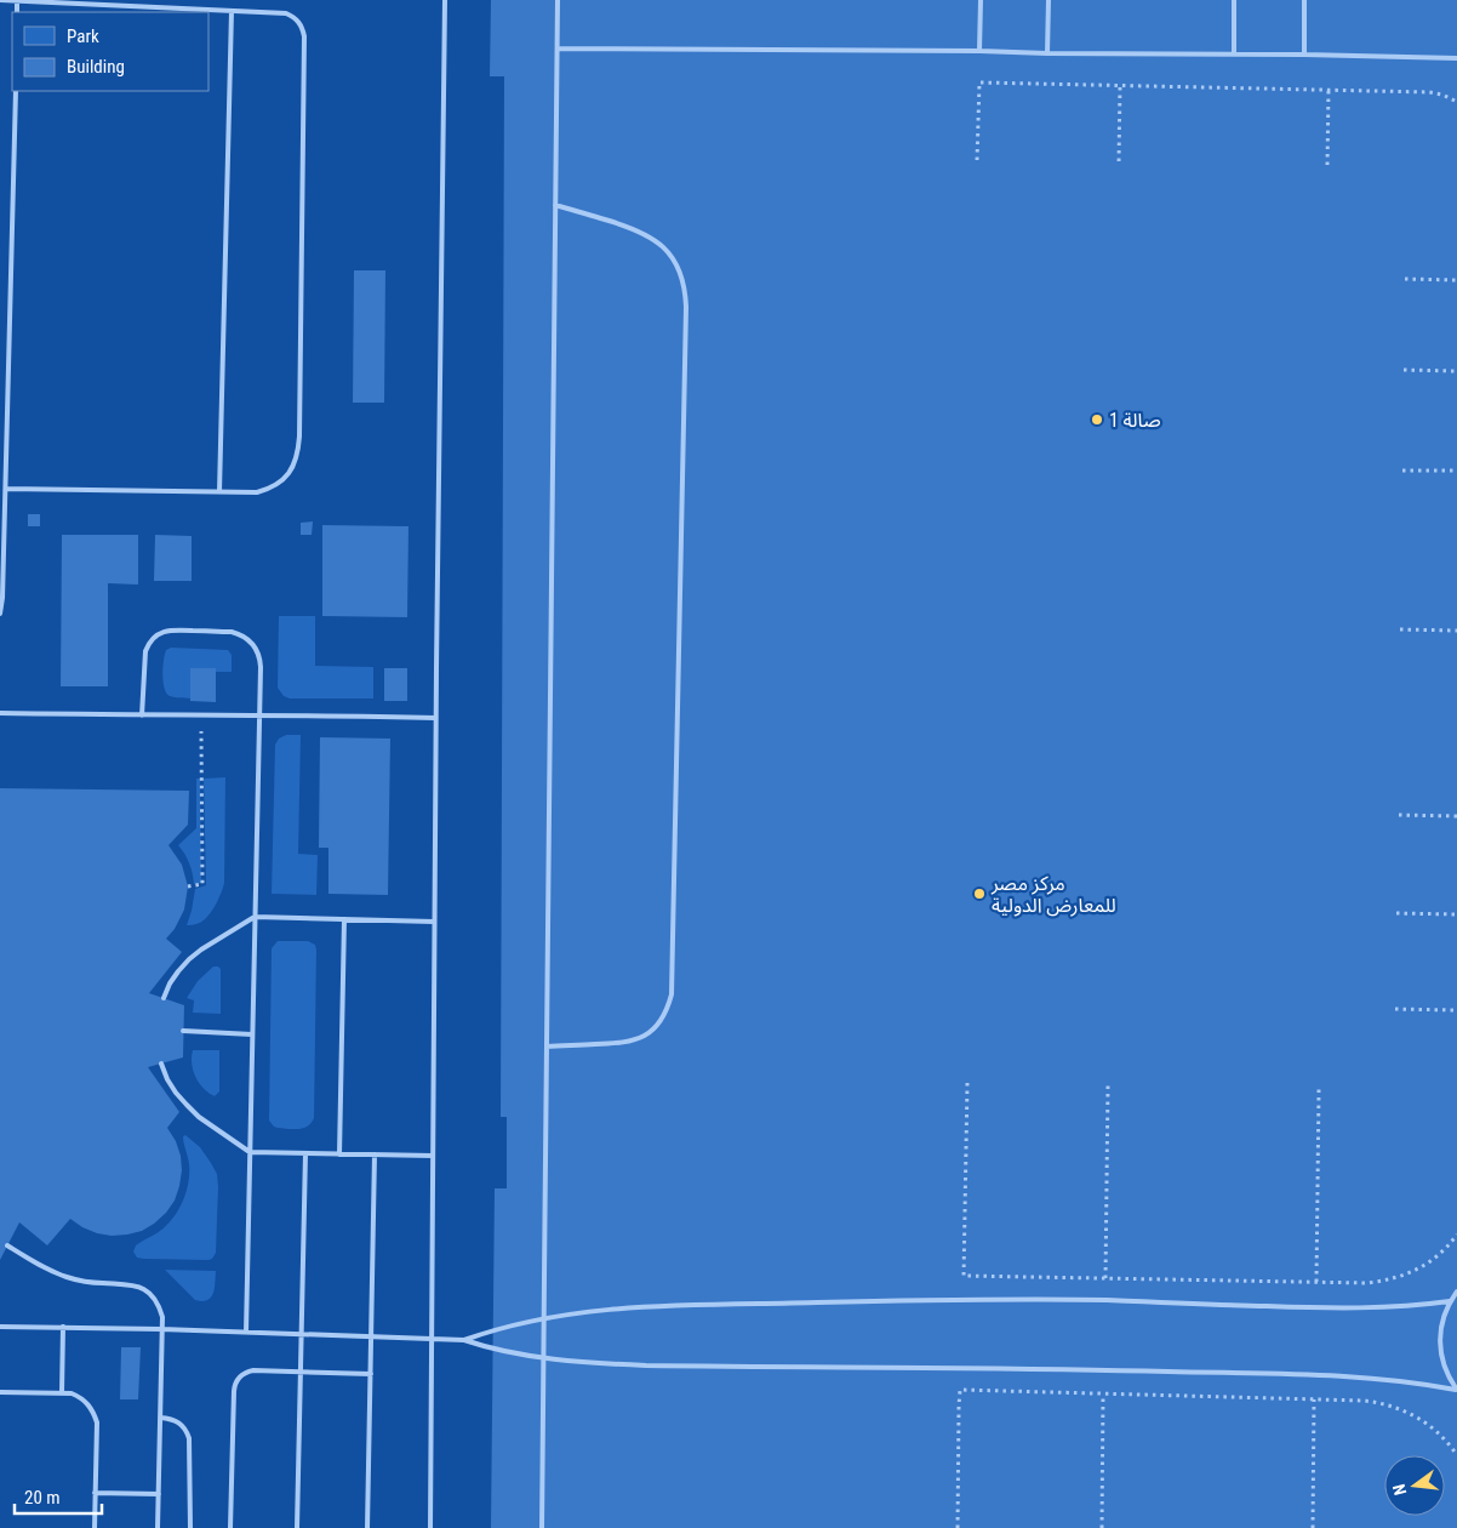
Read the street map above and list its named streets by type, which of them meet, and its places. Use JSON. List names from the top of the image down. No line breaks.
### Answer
{"places":["صالة 1","مركز مصر للمعارض الدولية"],"legend":["Park","Building"],"scale_bar":"20 m","north":"left"}
